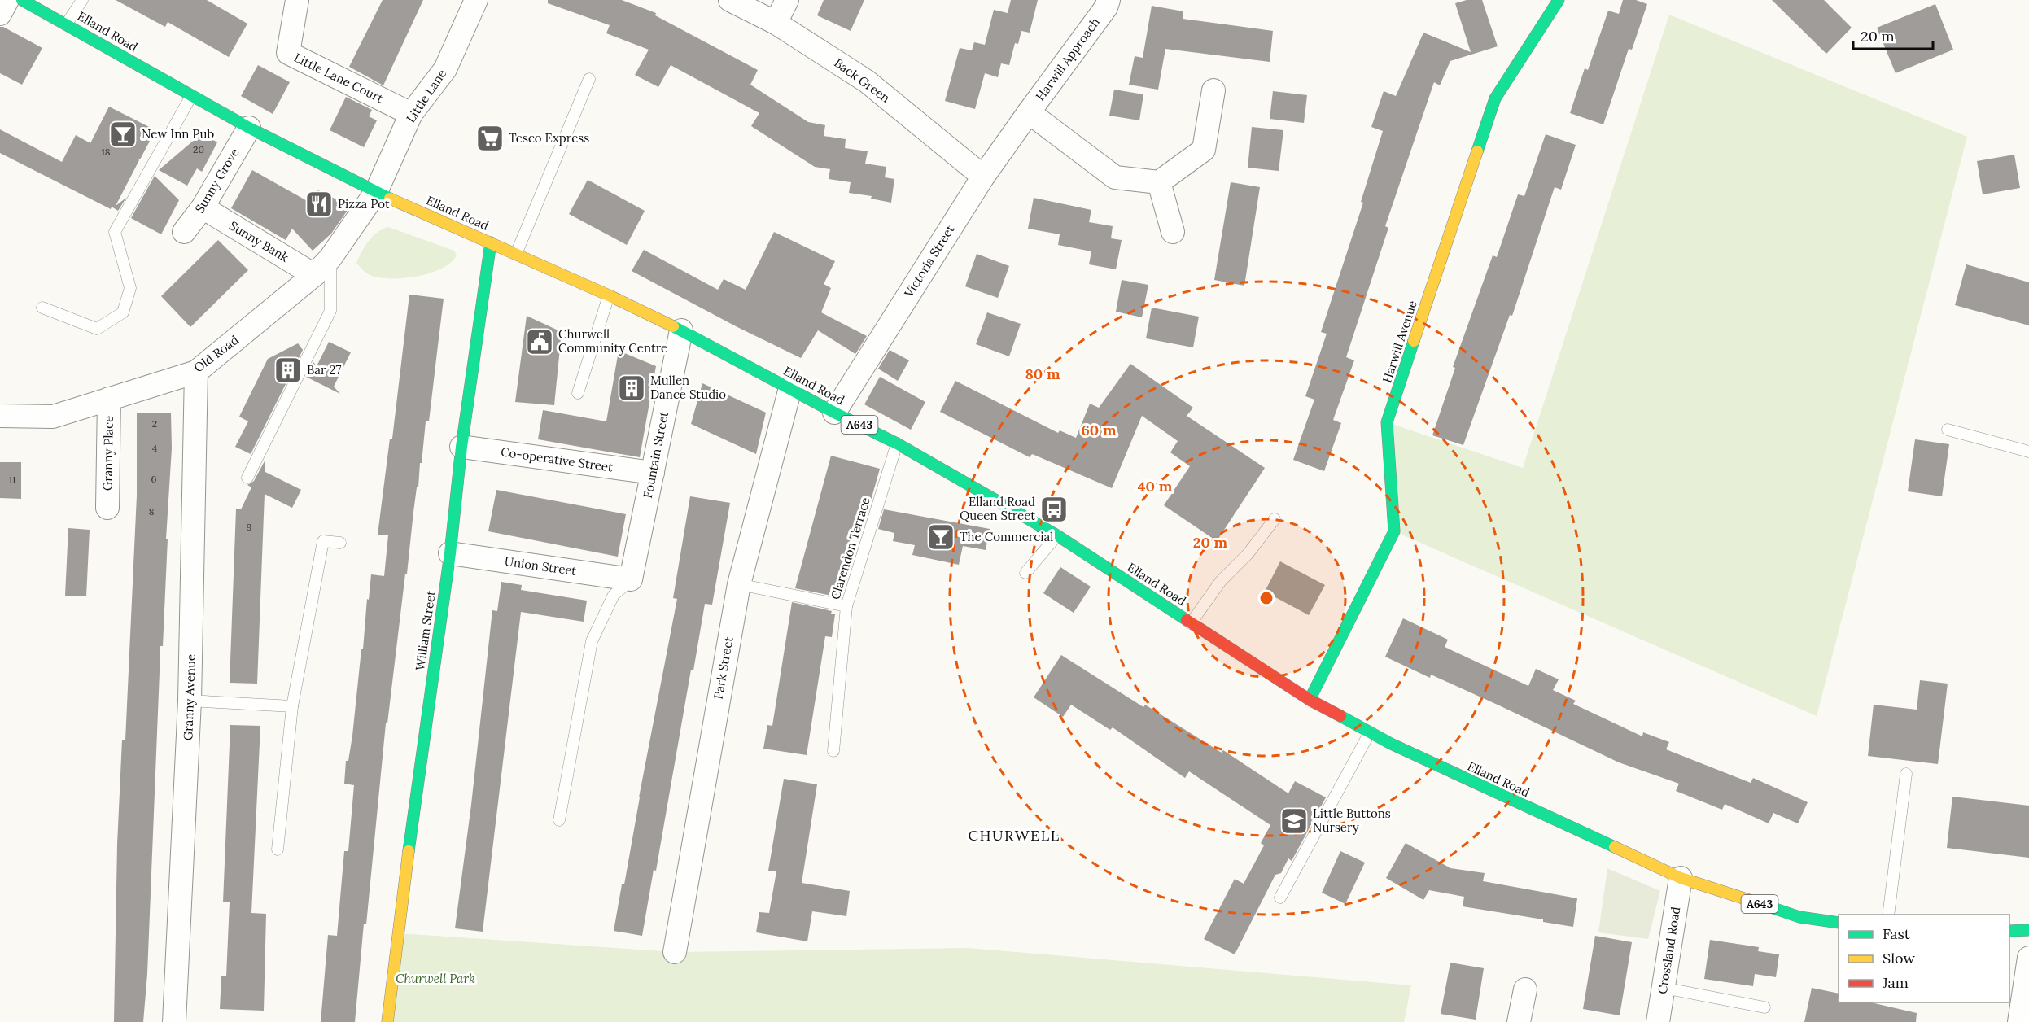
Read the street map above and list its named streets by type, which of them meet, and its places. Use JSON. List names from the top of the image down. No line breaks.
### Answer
{"streets":{"main road":["Elland Road","Harwill Avenue","A643","William Street"],"street":["Harwill Approach","Little Lane Court","Back Green","Little Lane","Sunny Grove","Sunny Bank","Victoria Street","Old Road","Granny Place","Fountain Street","Co-operative Street","Union Street","Park Street","Granny Avenue","Crossland Road"],"lane":["Clarendon Terrace"]},"crossings":[["Elland Road","Little Lane"],["Elland Road","Sunny Grove"],["Elland Road","Victoria Street"],["Elland Road","Harwill Avenue"],["Elland Road","Old Road"],["Elland Road","A643"],["Elland Road","Fountain Street"],["Elland Road","Clarendon Terrace"],["Elland Road","William Street"],["Elland Road","Park Street"],["Elland Road","Crossland Road"],["Harwill Approach","Victoria Street"],["Little Lane Court","Little Lane"],["Back Green","Victoria Street"],["Little Lane","Old Road"],["Sunny Grove","Sunny Bank"],["Sunny Bank","Old Road"],["Old Road","Granny Place"],["Old Road","Granny Avenue"],["A643","Crossland Road"],["Fountain Street","Co-operative Street"],["Fountain Street","Union Street"],["Co-operative Street","William Street"],["Union Street","William Street"]],"districts":["CHURWELL"],"parks":["Churwell Park"],"places":{"bar":["New Inn Pub","The Commercial"],"supermarket":["Tesco Express"],"restaurant":["Pizza Pot"],"public building":["Churwell Community Centre"],"building":["Bar 27","Mullen Dance Studio"],"bus stop":["Elland Road Queen Street"],"school or university":["Little Buttons Nursery"]},"house_numbers":["20","18","2","4","6","11","8","9"],"legend":["Fast","Slow","Jam"],"scale_bar":"20 m","rings":["80 m","60 m","40 m","20 m"]}
